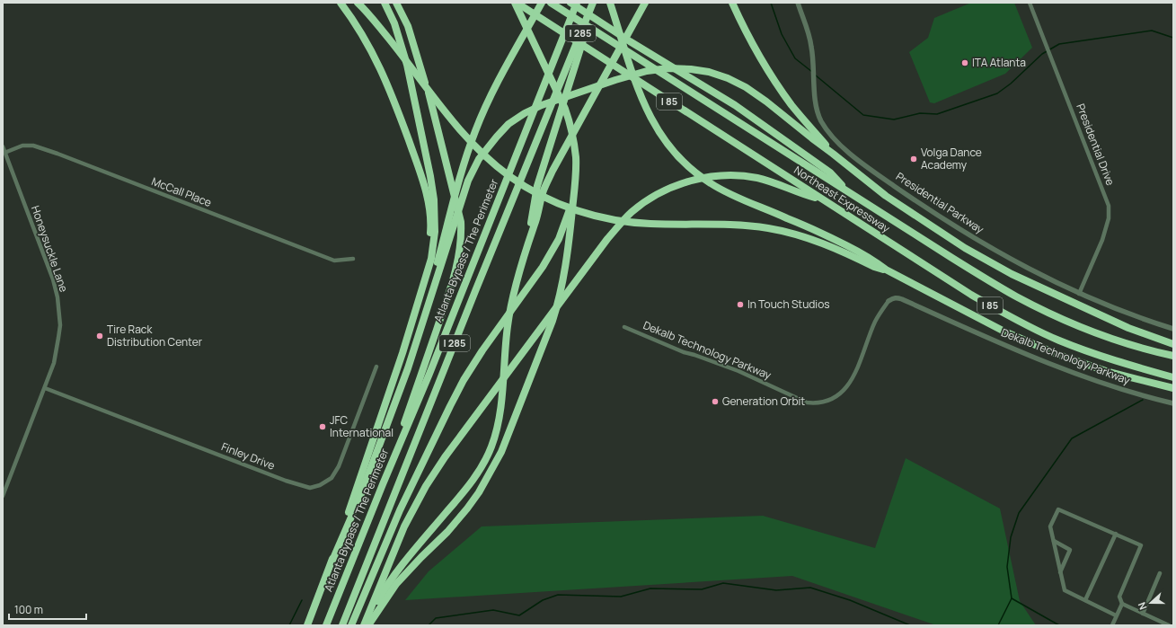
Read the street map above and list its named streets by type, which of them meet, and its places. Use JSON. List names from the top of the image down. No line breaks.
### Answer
{"streets":{"highway":["I 285","I 85","Northeast Expressway","Atlanta Bypass / The Perimeter"],"street":["Presidential Drive","McCall Place","Presidential Parkway","Honeysuckle Lane","Dekalb Technology Parkway","Finley Drive"]},"crossings":[["Presidential Drive","Presidential Parkway"],["McCall Place","Honeysuckle Lane"],["Honeysuckle Lane","Finley Drive"]],"places":["ITA Atlanta","Volga Dance Academy","In Touch Studios","Tire Rack Distribution Center","Generation Orbit","JFC International"],"scale_bar":"100 m","north":"left"}
